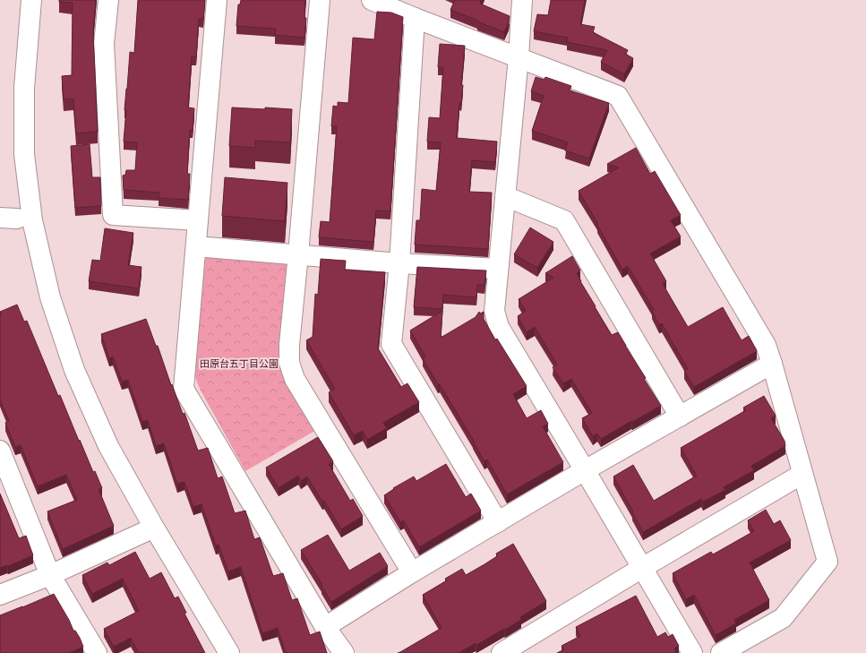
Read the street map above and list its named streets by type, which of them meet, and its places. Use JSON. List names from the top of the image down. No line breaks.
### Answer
{"parks":["田原台五丁目公園"]}
